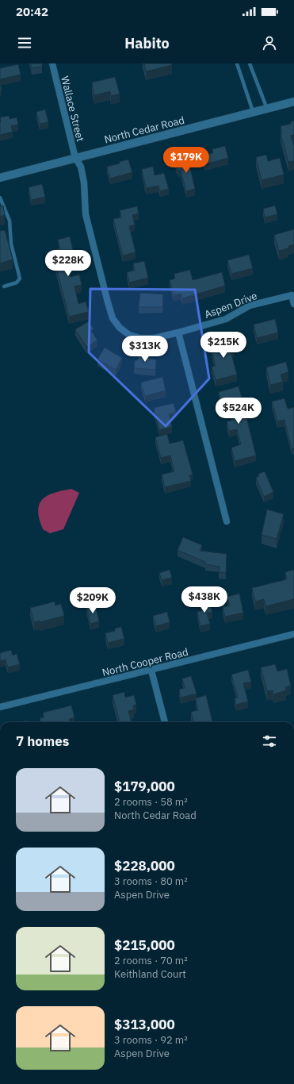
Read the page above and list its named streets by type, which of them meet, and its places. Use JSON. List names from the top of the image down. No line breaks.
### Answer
{"streets":{"street":["Wallace Street","North Cedar Road","Aspen Drive","North Cooper Road"]},"crossings":[["Wallace Street","North Cedar Road"],["Wallace Street","Aspen Drive"],["North Cedar Road","Aspen Drive"]],"page":{"status":"20:42","header":"Habito","price":["$179K","$228K","$215K","$313K","$524K","$438K","$209K"],"heading":"7 homes","list":[{"name":"$179,000","note":"2 rooms · 58 m² · North Cedar Road"},{"name":"$228,000","note":"3 rooms · 80 m² · Aspen Drive"},{"name":"$215,000","note":"2 rooms · 70 m² · Keithland Court"},{"name":"$313,000","note":"3 rooms · 92 m² · Aspen Drive"}]}}
